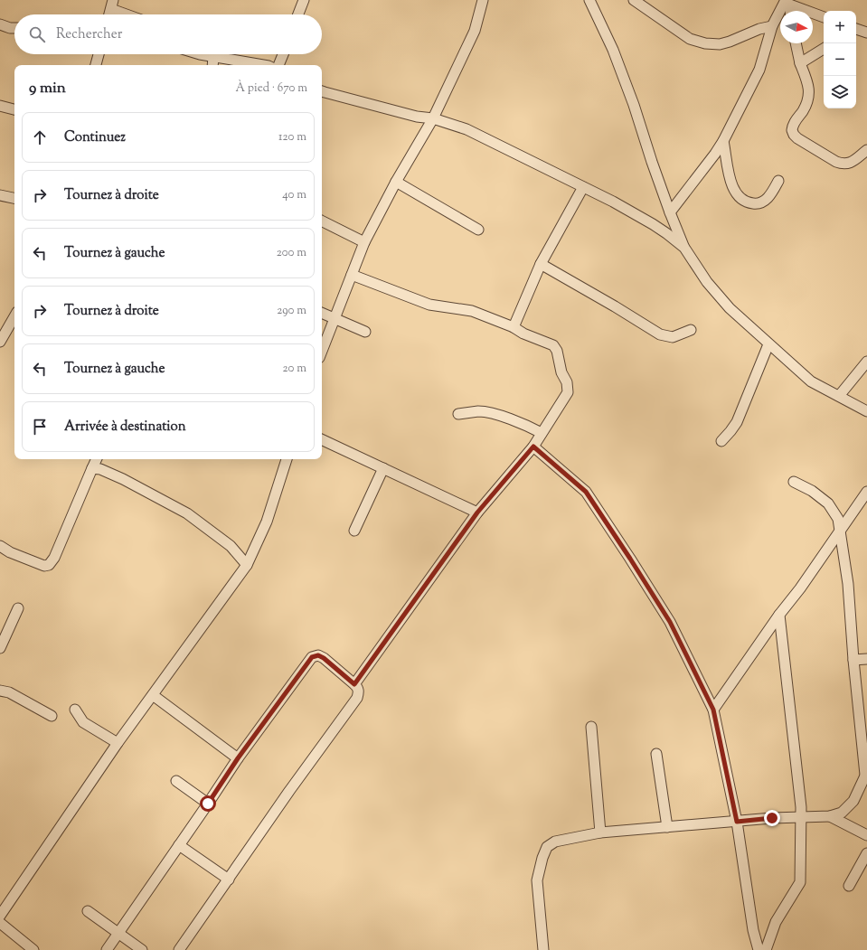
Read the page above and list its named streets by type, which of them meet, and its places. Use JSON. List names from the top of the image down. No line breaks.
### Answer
{"north":"right","page":{"map_buttons":["+","−"],"search":"Rechercher","heading":["9 min","À pied · 670 m"],"list":[["Continuez","120 m"],["Tournez à droite","40 m"],["Tournez à gauche","200 m"],["Tournez à droite","290 m"],["Tournez à gauche","20 m"],"Arrivée à destination"]}}
